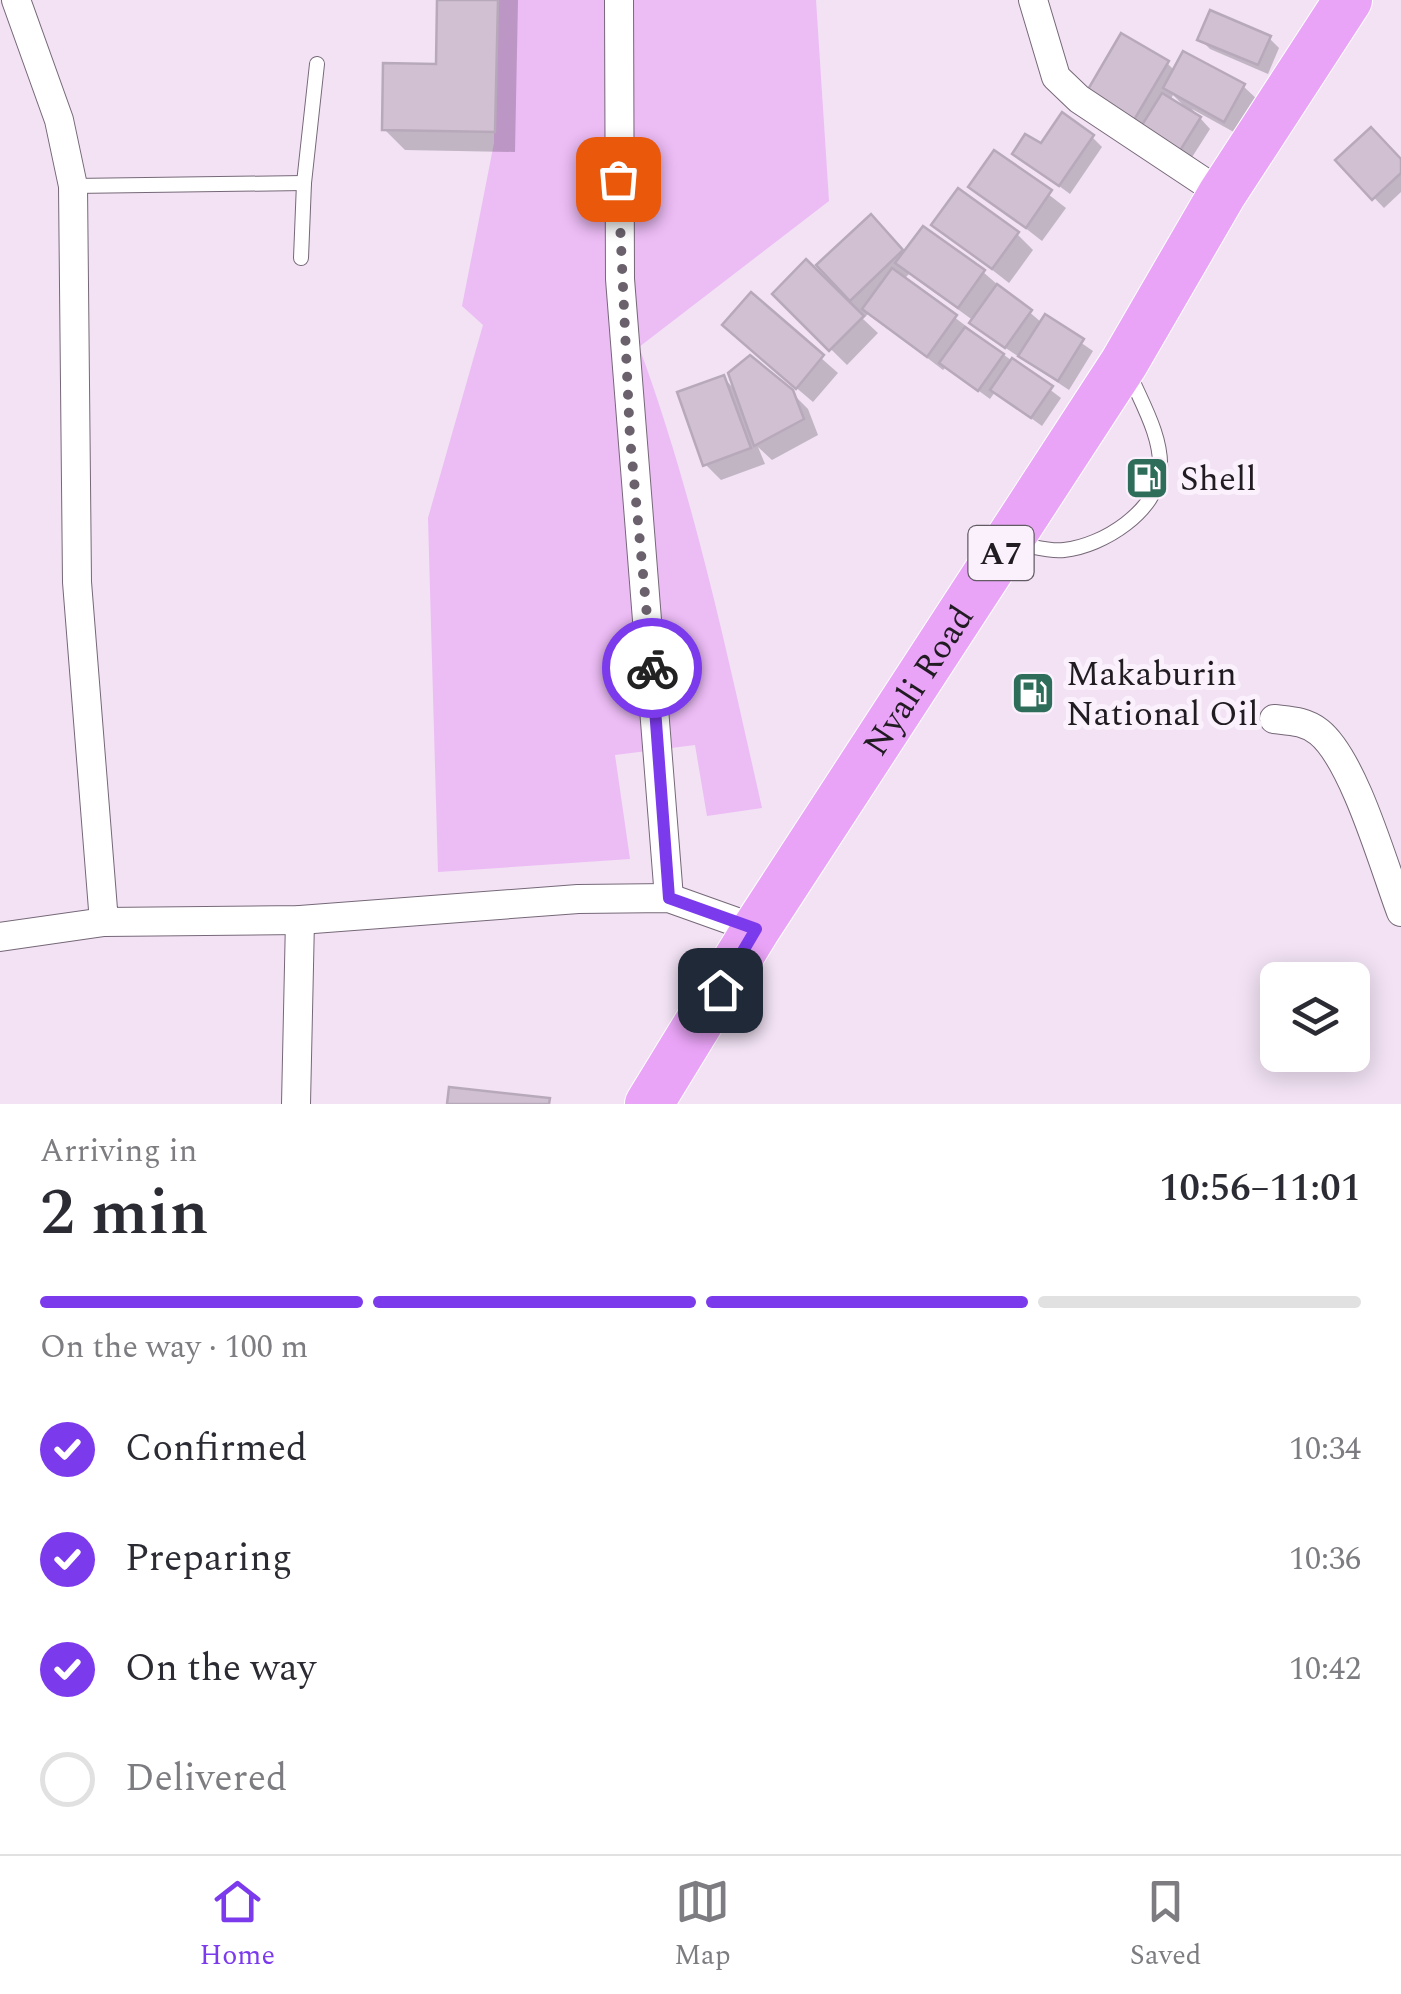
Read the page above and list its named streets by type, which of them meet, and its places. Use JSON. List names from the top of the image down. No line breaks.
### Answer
{"streets":{"highway":["A7","Nyali Road"]},"places":{"fuel station":["Shell","Makaburin National Oil"]},"page":{"heading":["2 min","Arriving in","10:56–11:01"],"bar":"On the way · 100 m","list":[["Confirmed","10:34"],["Preparing","10:36"],["On the way","10:42"],"Delivered"],"tabs":["Home","Map","Saved"]}}
